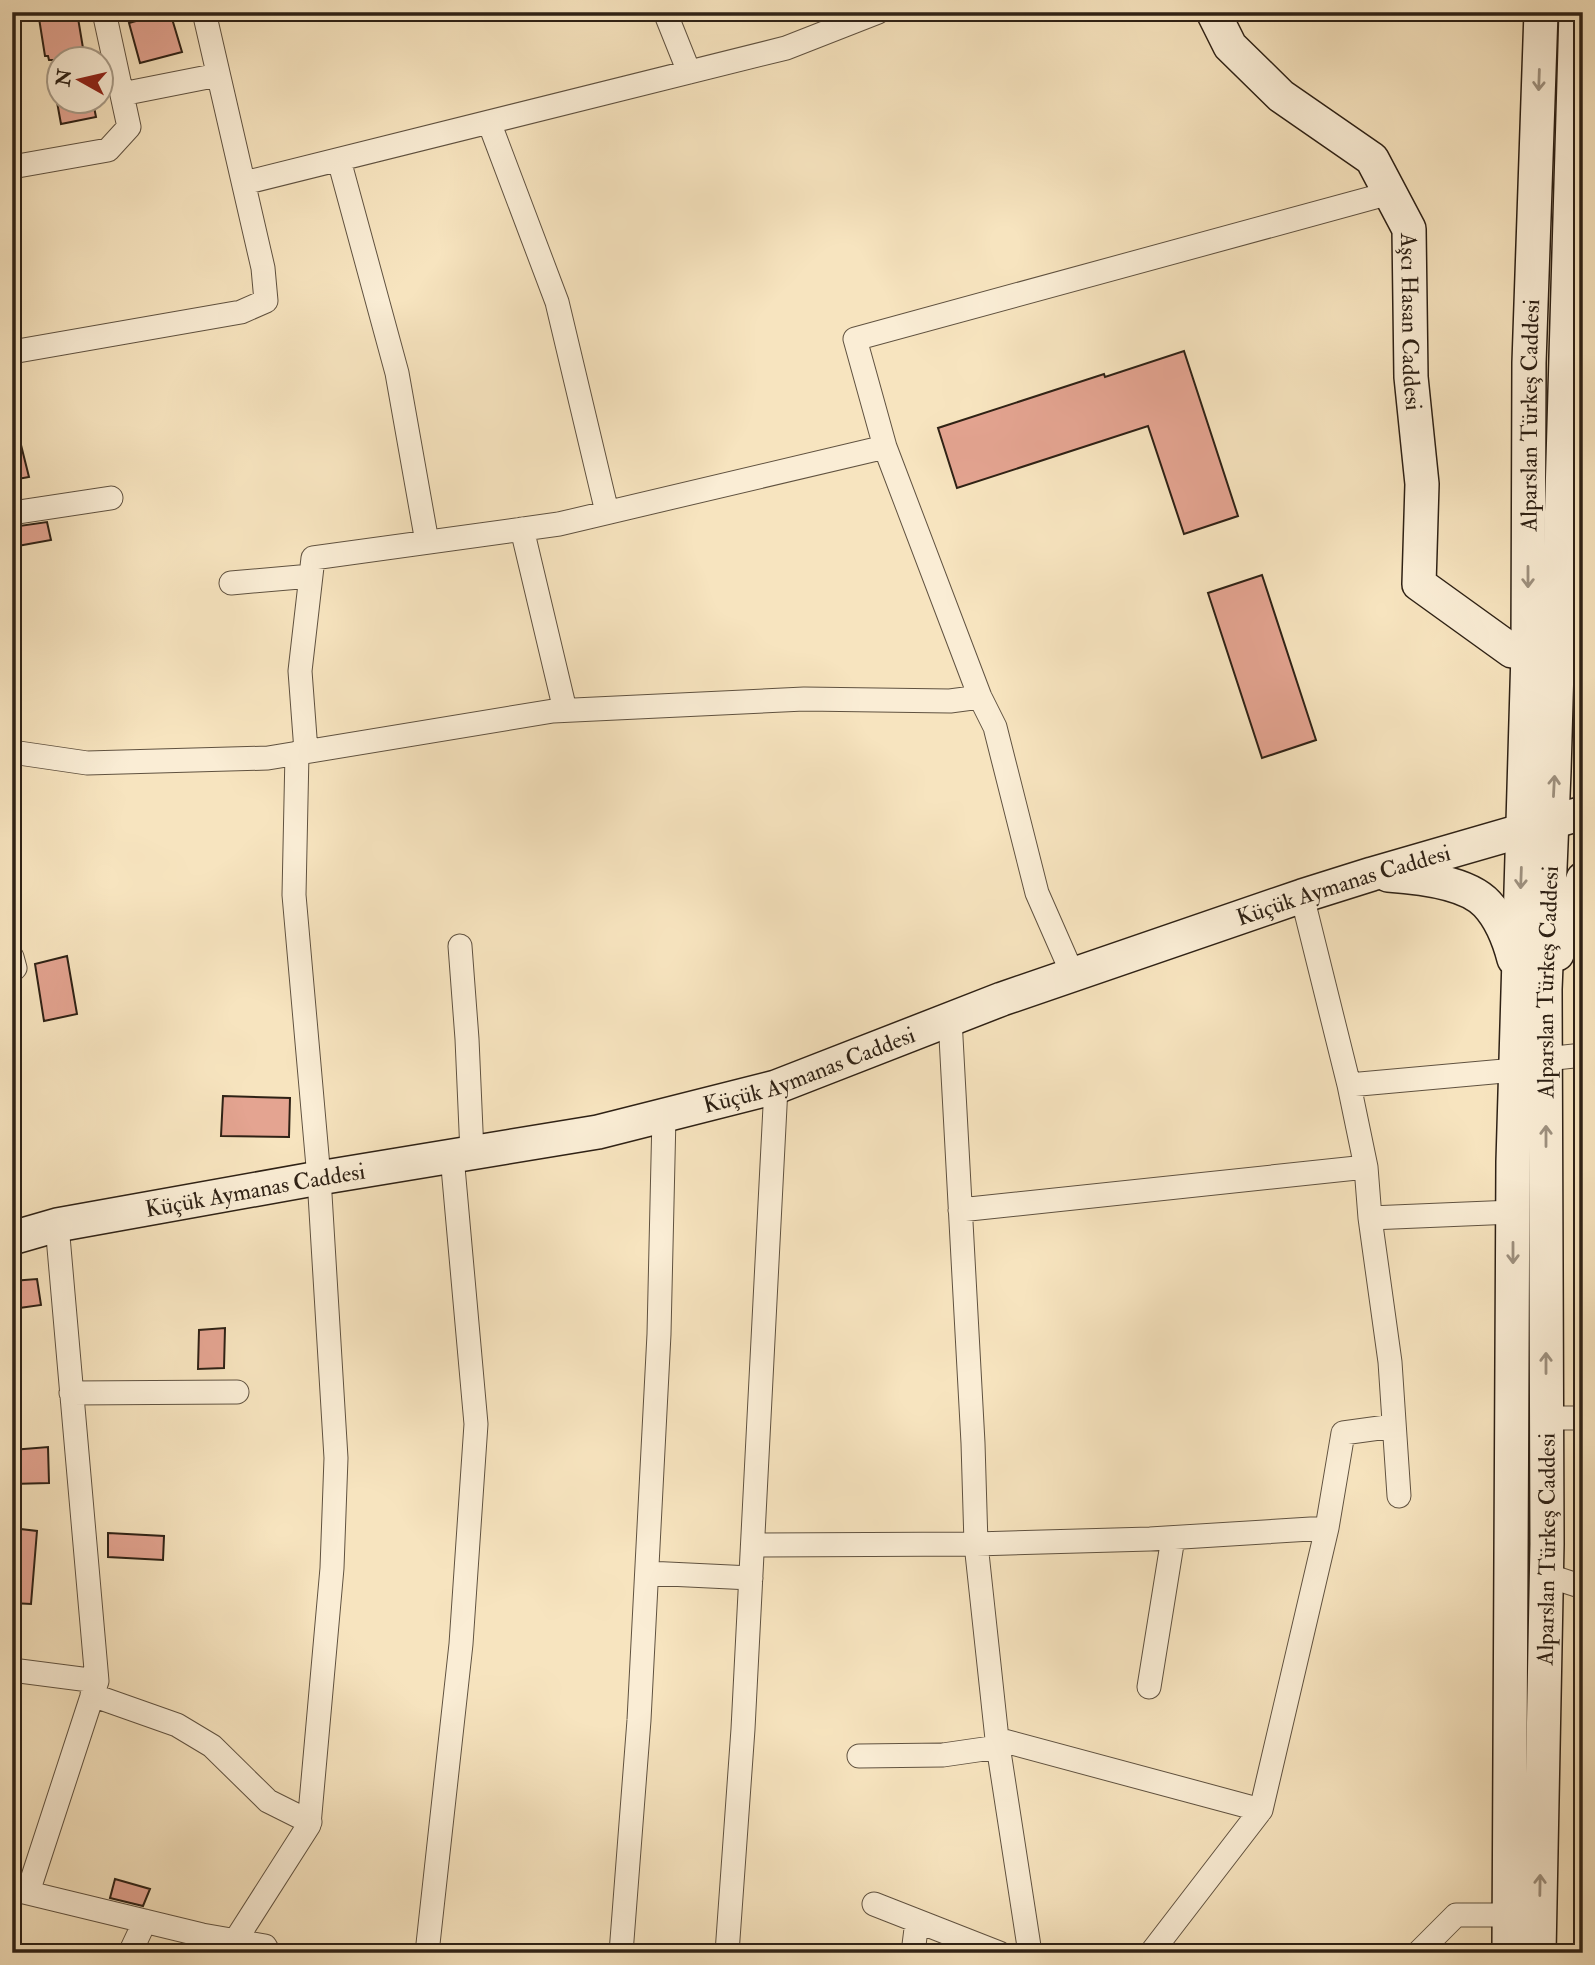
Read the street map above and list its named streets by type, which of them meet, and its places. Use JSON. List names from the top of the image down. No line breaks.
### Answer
{"streets":{"main road":["Aşcı Hasan Caddesi","Alparslan Türkeş Caddesi","Küçük Aymanas Caddesi"]},"crossings":[["Aşcı Hasan Caddesi","Alparslan Türkeş Caddesi"],["Alparslan Türkeş Caddesi","Küçük Aymanas Caddesi"]],"north":"left"}
